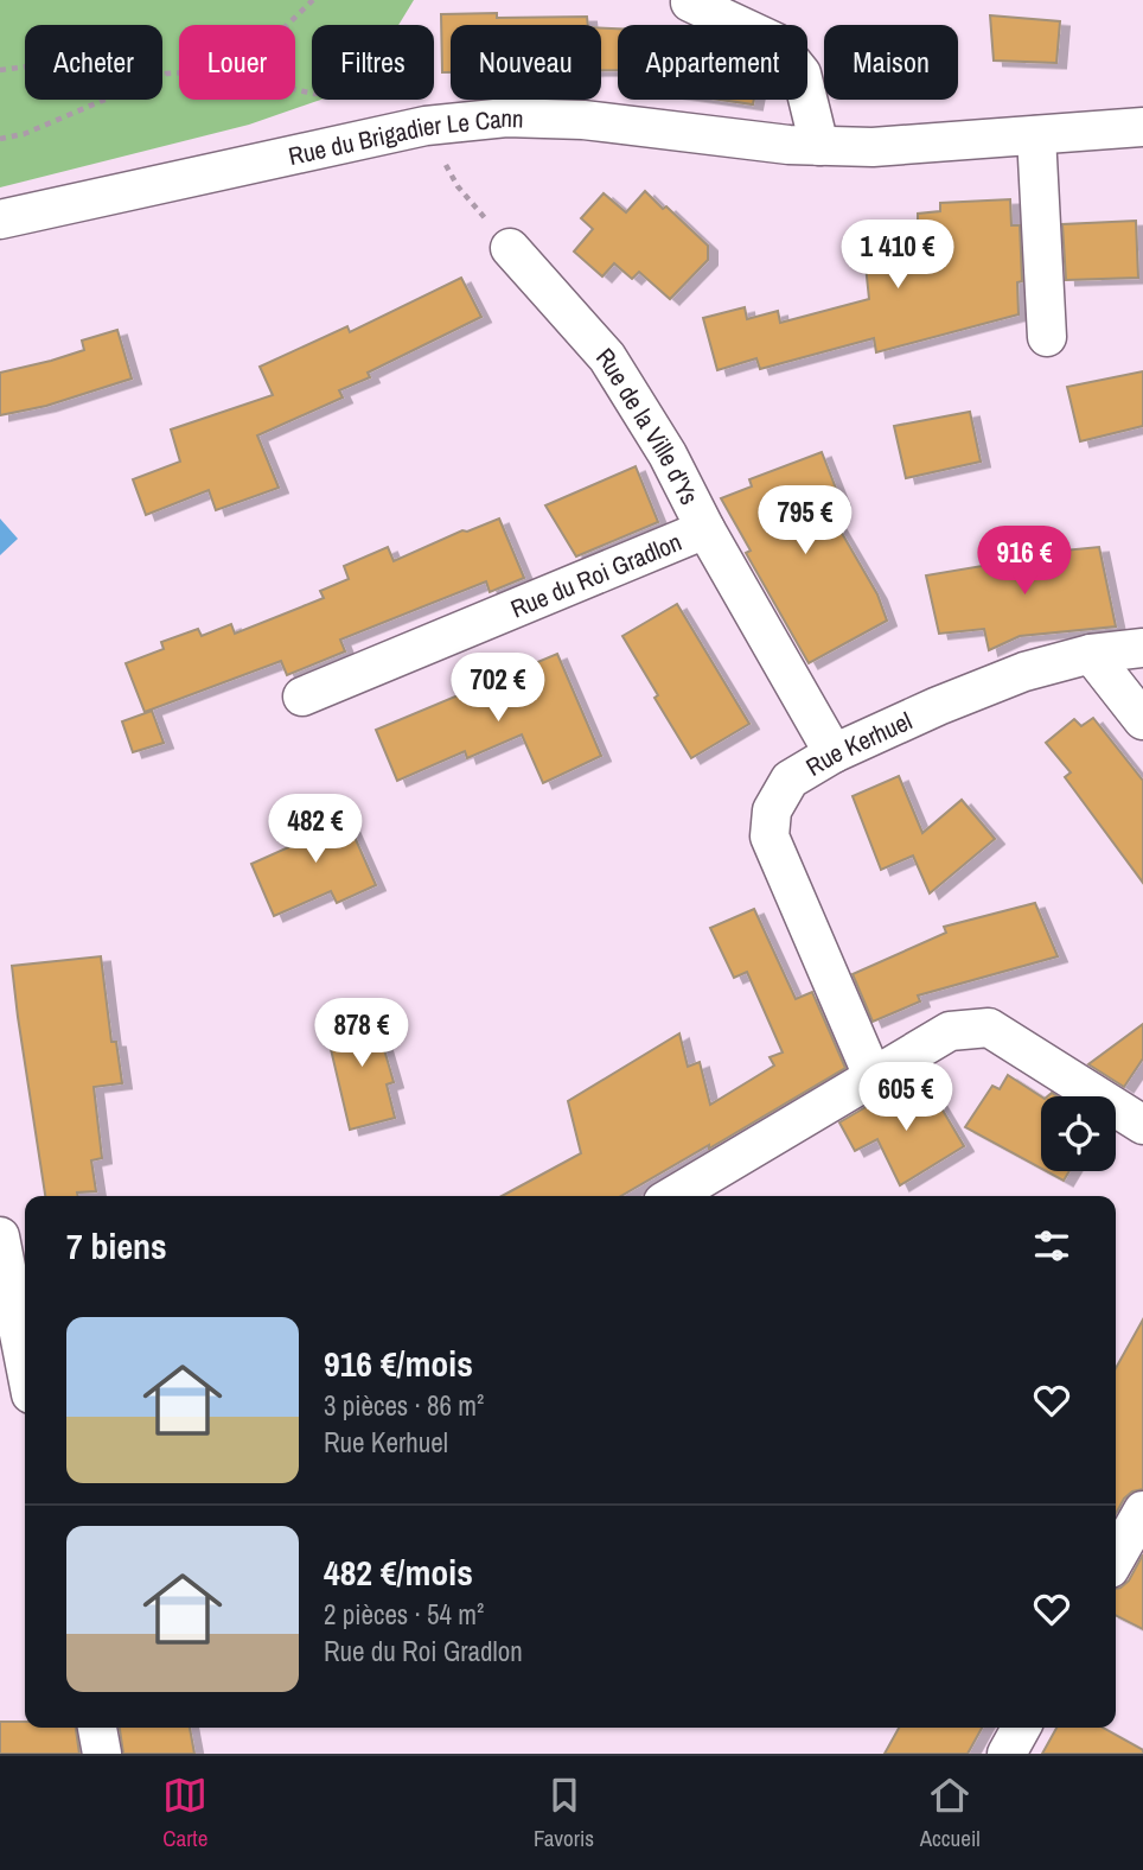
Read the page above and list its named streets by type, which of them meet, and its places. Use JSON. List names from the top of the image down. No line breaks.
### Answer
{"streets":{"street":["Rue du Brigadier Le Cann","Rue de la Ville d'Ys","Rue du Roi Gradlon","Rue Kerhuel"]},"crossings":[["Rue de la Ville d'Ys","Rue du Roi Gradlon"],["Rue de la Ville d'Ys","Rue Kerhuel"]],"page":{"chip":["Acheter","Louer","Filtres","Nouveau","Appartement","Maison"],"price":["1 410 €","795 €","916 €","702 €","482 €","878 €","605 €"],"heading":"7 biens","list":[{"name":"916 €/mois","note":"3 pièces · 86 m² · Rue Kerhuel"},{"name":"482 €/mois","note":"2 pièces · 54 m² · Rue du Roi Gradlon"}],"tabs":["Carte","Favoris","Accueil"]}}
